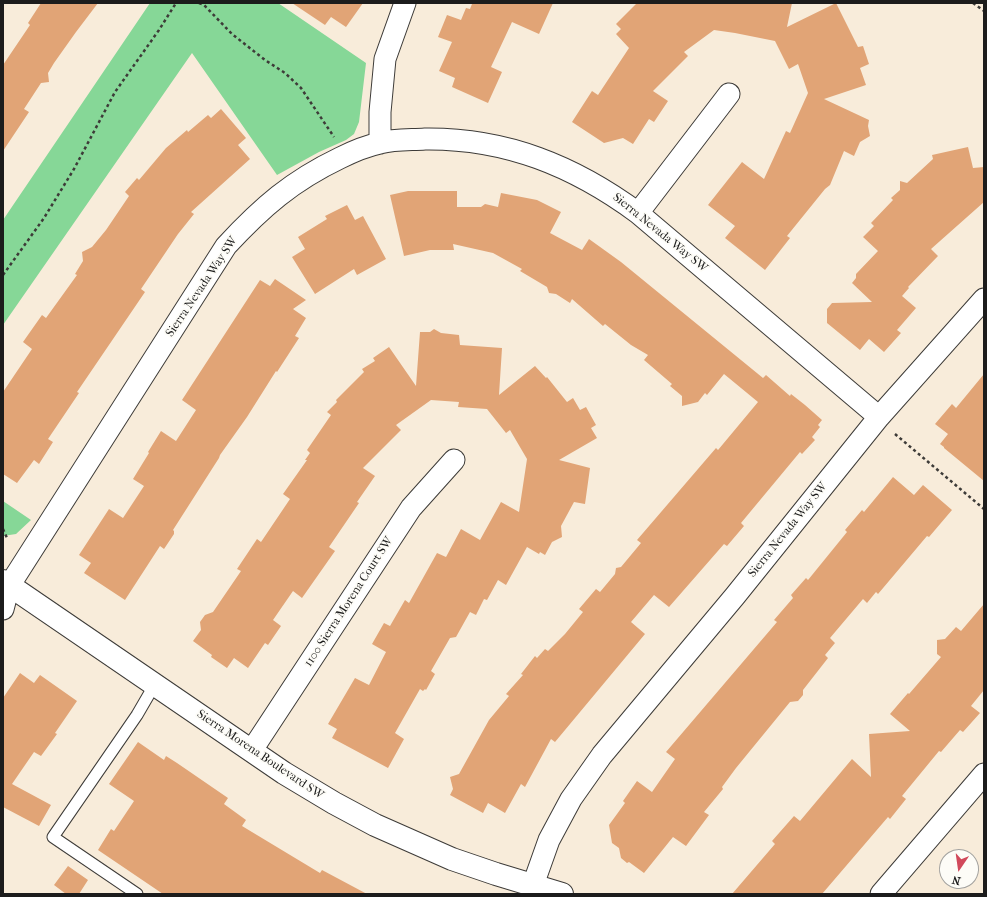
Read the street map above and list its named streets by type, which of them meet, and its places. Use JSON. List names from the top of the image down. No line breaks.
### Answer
{"streets":{"street":["Sierra Nevada Way SW","1100 Sierra Morena Court SW","Sierra Morena Boulevard SW"]},"crossings":[["Sierra Nevada Way SW","Sierra Morena Boulevard SW"],["1100 Sierra Morena Court SW","Sierra Morena Boulevard SW"]],"north":"bottom"}
